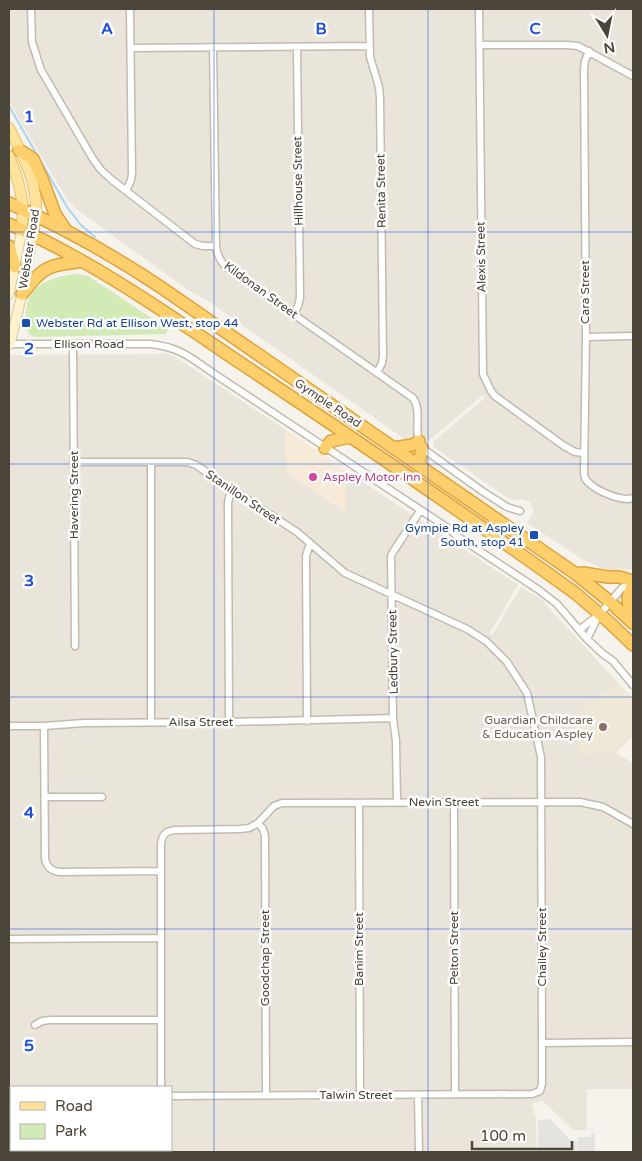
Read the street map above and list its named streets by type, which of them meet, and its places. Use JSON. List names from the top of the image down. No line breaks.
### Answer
{"streets":{"highway":["Gympie Road"],"main road":["Webster Road"],"street":["Hillhouse Street","Renita Street","Alexis Street","Kildonan Street","Cara Street","Ellison Road","Havering Street","Stanillon Street","Ledbury Street","Ailsa Street","Nevin Street","Chailey Street","Pelton Street","Banim Street","Goodchap Street","Talwin Street"]},"crossings":[["Hillhouse Street","Kildonan Street"],["Renita Street","Kildonan Street"],["Webster Road","Ellison Road"],["Webster Road","Gympie Road"],["Alexis Street","Cara Street"],["Ellison Road","Havering Street"],["Havering Street","Stanillon Street"],["Stanillon Street","Ledbury Street"],["Stanillon Street","Chailey Street"],["Ledbury Street","Ailsa Street"],["Ledbury Street","Nevin Street"],["Ledbury Street","Chailey Street"],["Nevin Street","Chailey Street"],["Nevin Street","Pelton Street"],["Nevin Street","Banim Street"],["Nevin Street","Goodchap Street"],["Chailey Street","Talwin Street"],["Pelton Street","Talwin Street"],["Banim Street","Talwin Street"],["Goodchap Street","Talwin Street"]],"places":{"transit":["Webster Rd at Ellison West, stop 44","Gympie Rd at Aspley South, stop 41"],"other":["Aspley Motor Inn","Guardian Childcare & Education Aspley"]},"legend":["Road","Park"],"scale_bar":"100 m","north":"bottom","grid":{"columns":["A","B","C"],"rows":["1","2","3","4","5"]}}
